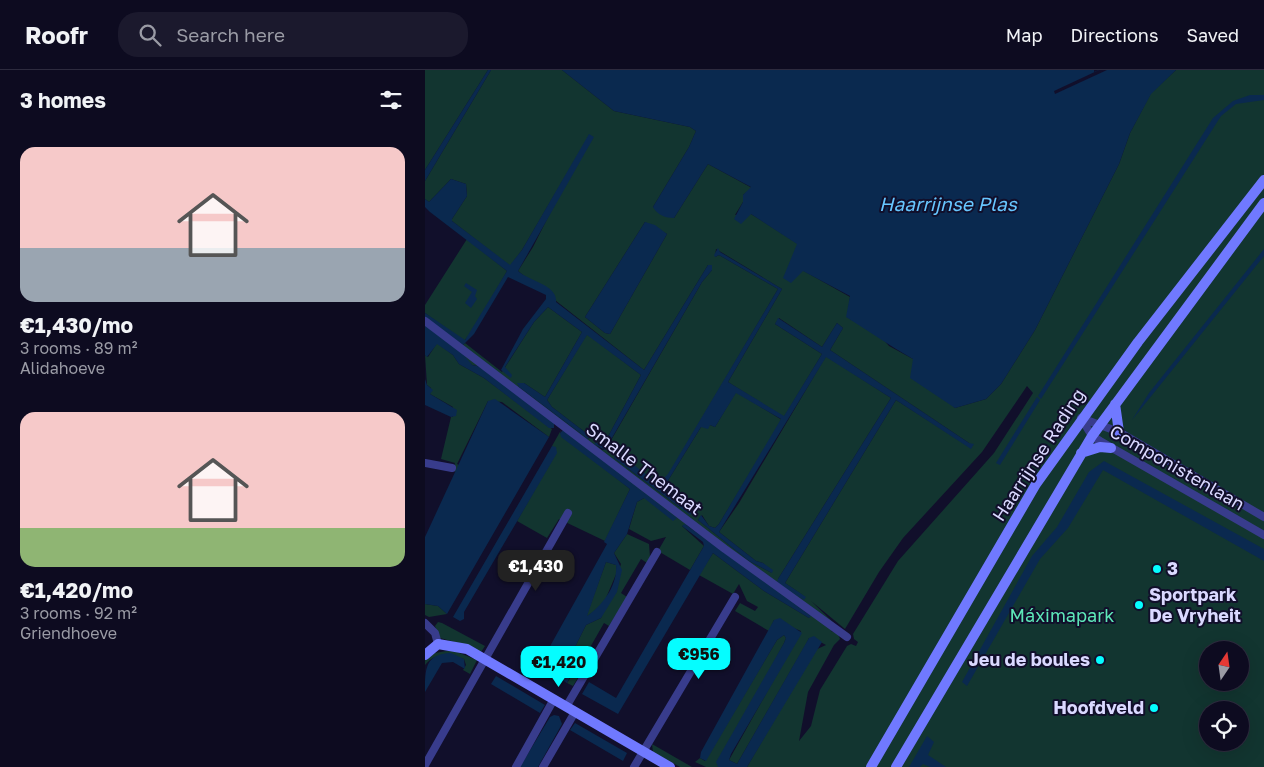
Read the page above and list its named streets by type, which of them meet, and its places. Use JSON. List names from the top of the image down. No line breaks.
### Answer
{"streets":{"main road":["Haarrijnse Rading"],"street":["Componistenlaan","Smalle Themaat"]},"crossings":[["Haarrijnse Rading","Componistenlaan"]],"water":["Haarrijnse Plas"],"parks":["Máximapark"],"places":["3","Sportpark De Vryheit","Jeu de boules","Hoofdveld"],"north":"top","page":{"header":"Roofr","search":"Search here","nav":["Map","Directions","Saved"],"heading":"3 homes","list":[{"name":"€1,430/mo","note":"3 rooms · 89 m² · Alidahoeve"},{"name":"€1,420/mo","note":"3 rooms · 92 m² · Griendhoeve"}],"price":["€1,430","€956","€1,420"]}}
